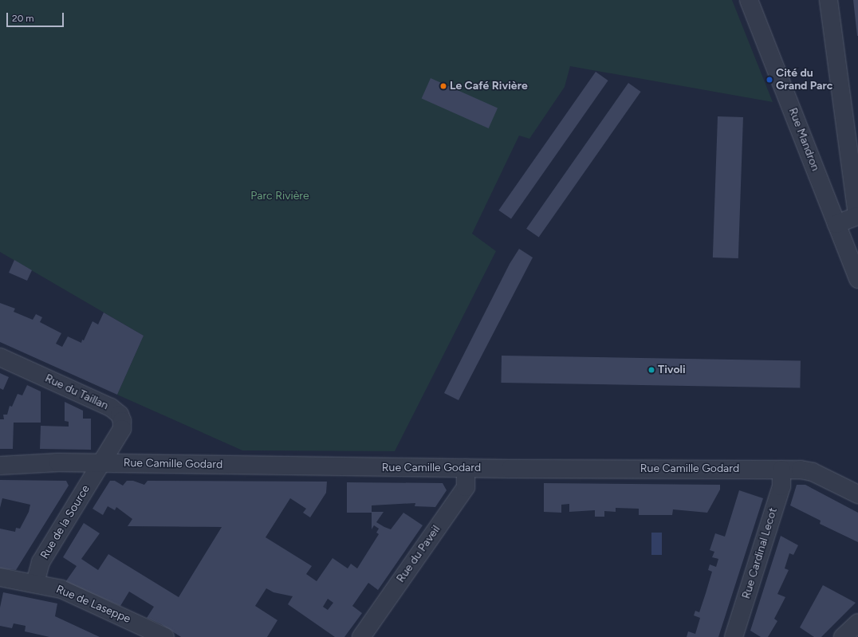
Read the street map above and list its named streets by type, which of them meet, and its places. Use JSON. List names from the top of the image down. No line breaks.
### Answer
{"streets":{"street":["Rue Mandron","Rue du Taillan","Rue Camille Godard","Rue de la Source","Rue Cardinal Lecot","Rue du Paveil","Rue de Laseppe"]},"crossings":[["Rue du Taillan","Rue Camille Godard"],["Rue du Taillan","Rue de la Source"],["Rue Camille Godard","Rue de la Source"],["Rue Camille Godard","Rue Cardinal Lecot"],["Rue Camille Godard","Rue du Paveil"],["Rue de la Source","Rue de Laseppe"]],"parks":["Parc Rivière"],"places":["Cité du Grand Parc","Le Café Rivière","Tivoli"],"scale_bar":"20 m"}
